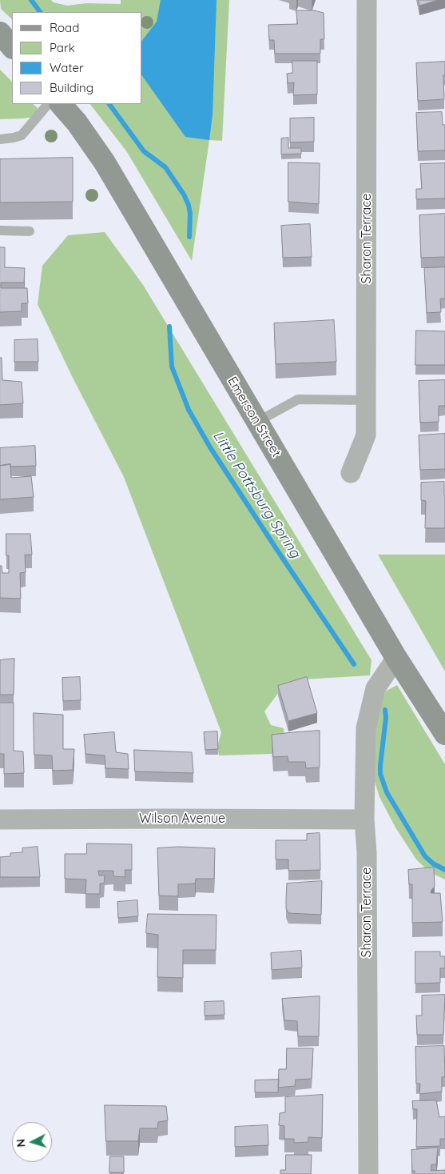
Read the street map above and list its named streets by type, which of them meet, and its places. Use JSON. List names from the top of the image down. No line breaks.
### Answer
{"streets":{"main road":["Emerson Street"],"street":["Sharon Terrace","Wilson Avenue"]},"crossings":[["Sharon Terrace","Emerson Street"],["Sharon Terrace","Wilson Avenue"]],"water":["Little Pottsburg Spring"],"legend":["Road","Park","Water","Building"],"north":"left"}
